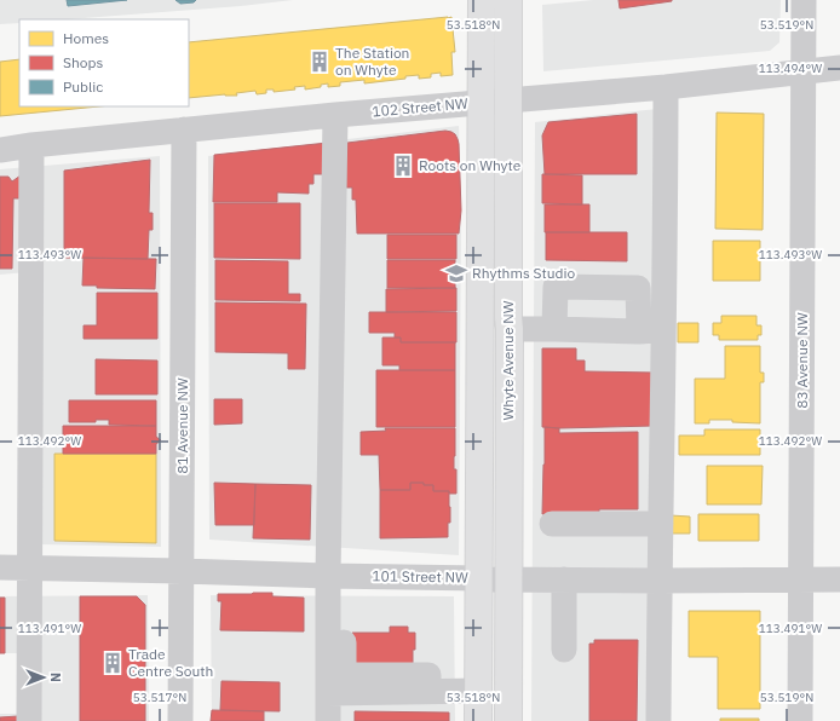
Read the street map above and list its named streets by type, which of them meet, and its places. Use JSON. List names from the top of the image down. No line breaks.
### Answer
{"streets":{"main road":["Whyte Avenue NW"],"street":["102 Street NW","83 Avenue NW","81 Avenue NW","101 Street NW"]},"crossings":[["102 Street NW","Whyte Avenue NW"],["102 Street NW","83 Avenue NW"],["102 Street NW","81 Avenue NW"],["Whyte Avenue NW","101 Street NW"],["83 Avenue NW","101 Street NW"],["81 Avenue NW","101 Street NW"]],"places":{"building":["The Station on Whyte","Roots on Whyte","Trade Centre South"],"school or university":["Rhythms Studio"]},"legend":["Homes","Shops","Public"],"north":"right","coordinates":["53.518°N","53.519°N","113.494°W","113.493°W","113.492°W","113.491°W","53.517°N"]}
